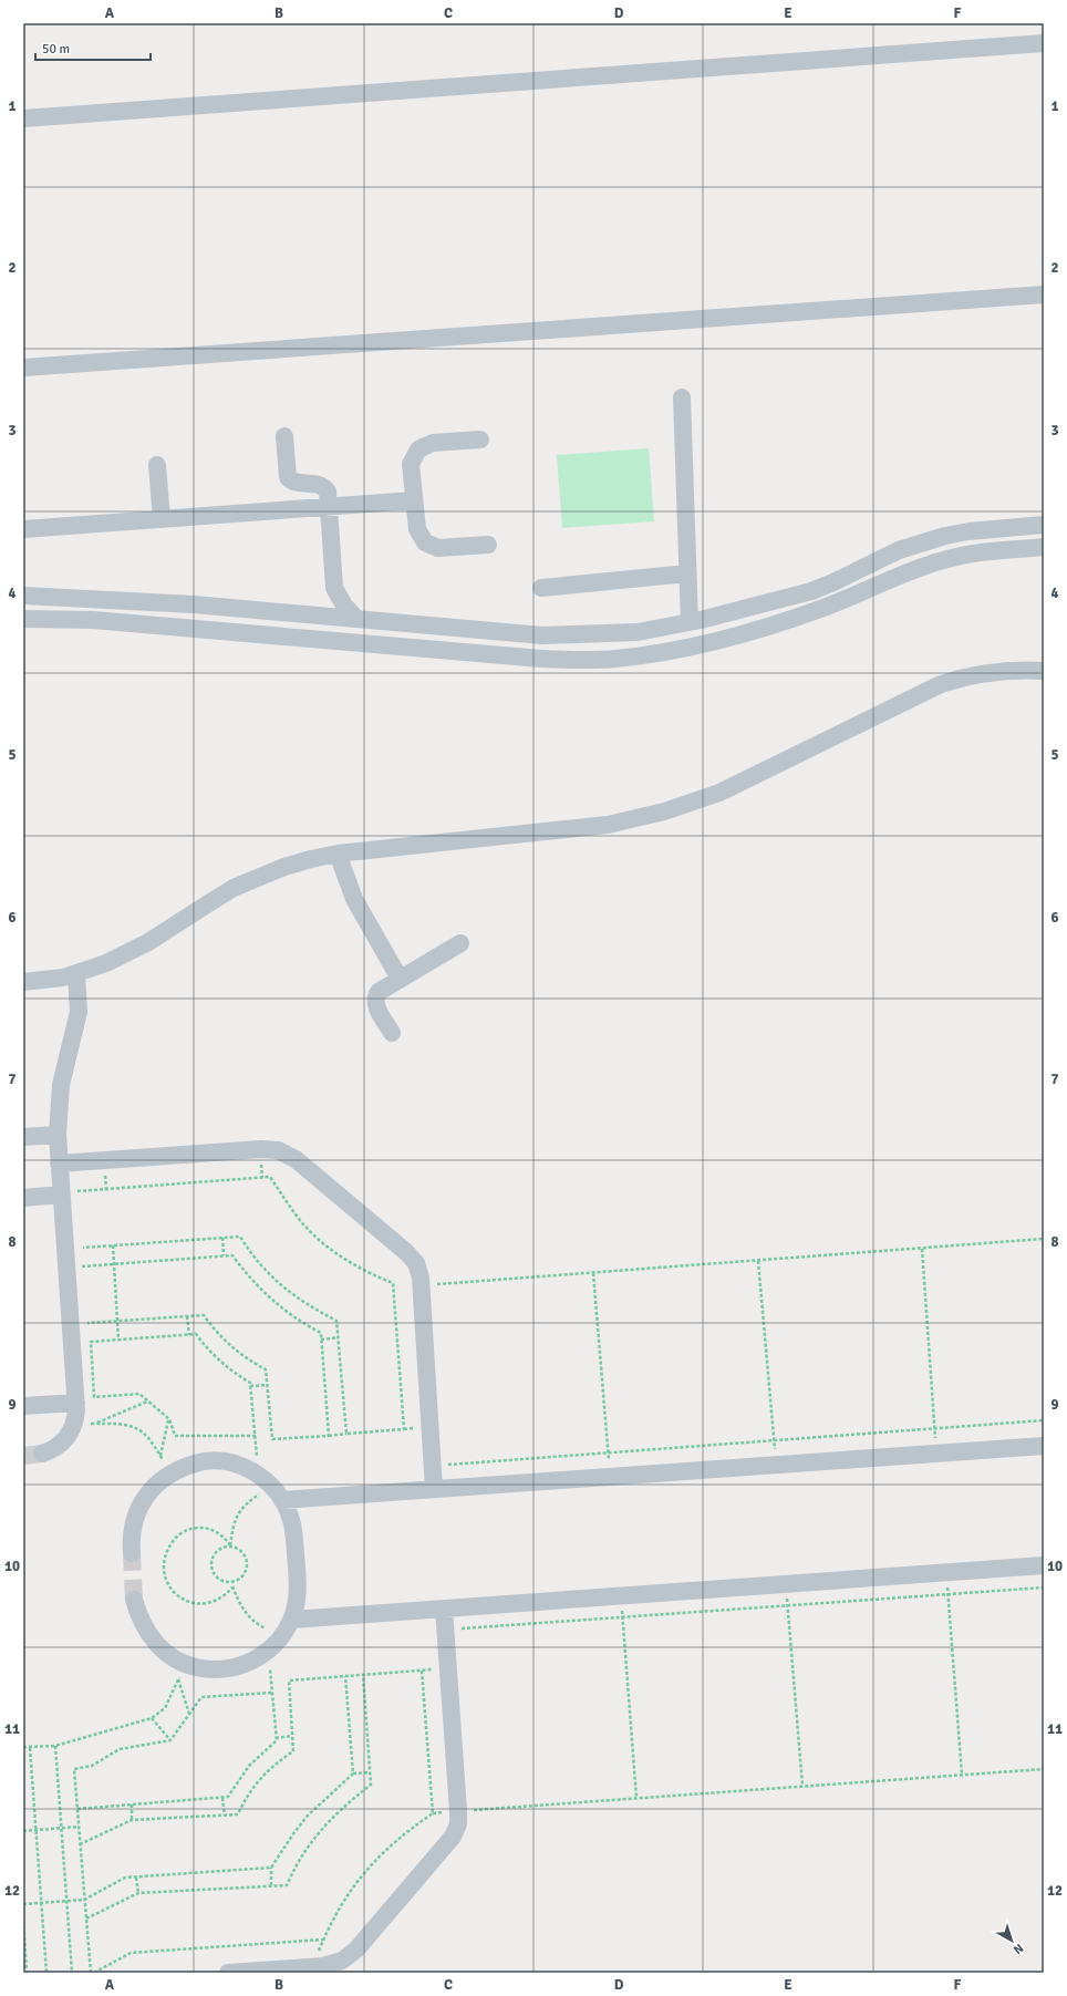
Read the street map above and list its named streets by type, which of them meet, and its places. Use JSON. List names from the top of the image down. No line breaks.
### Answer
{"scale_bar":"50 m","north":"bottom right","grid":{"columns":["A","B","C","D","E","F"],"rows":["1","2","3","4","5","6","7","8","9","10","11","12"]}}
